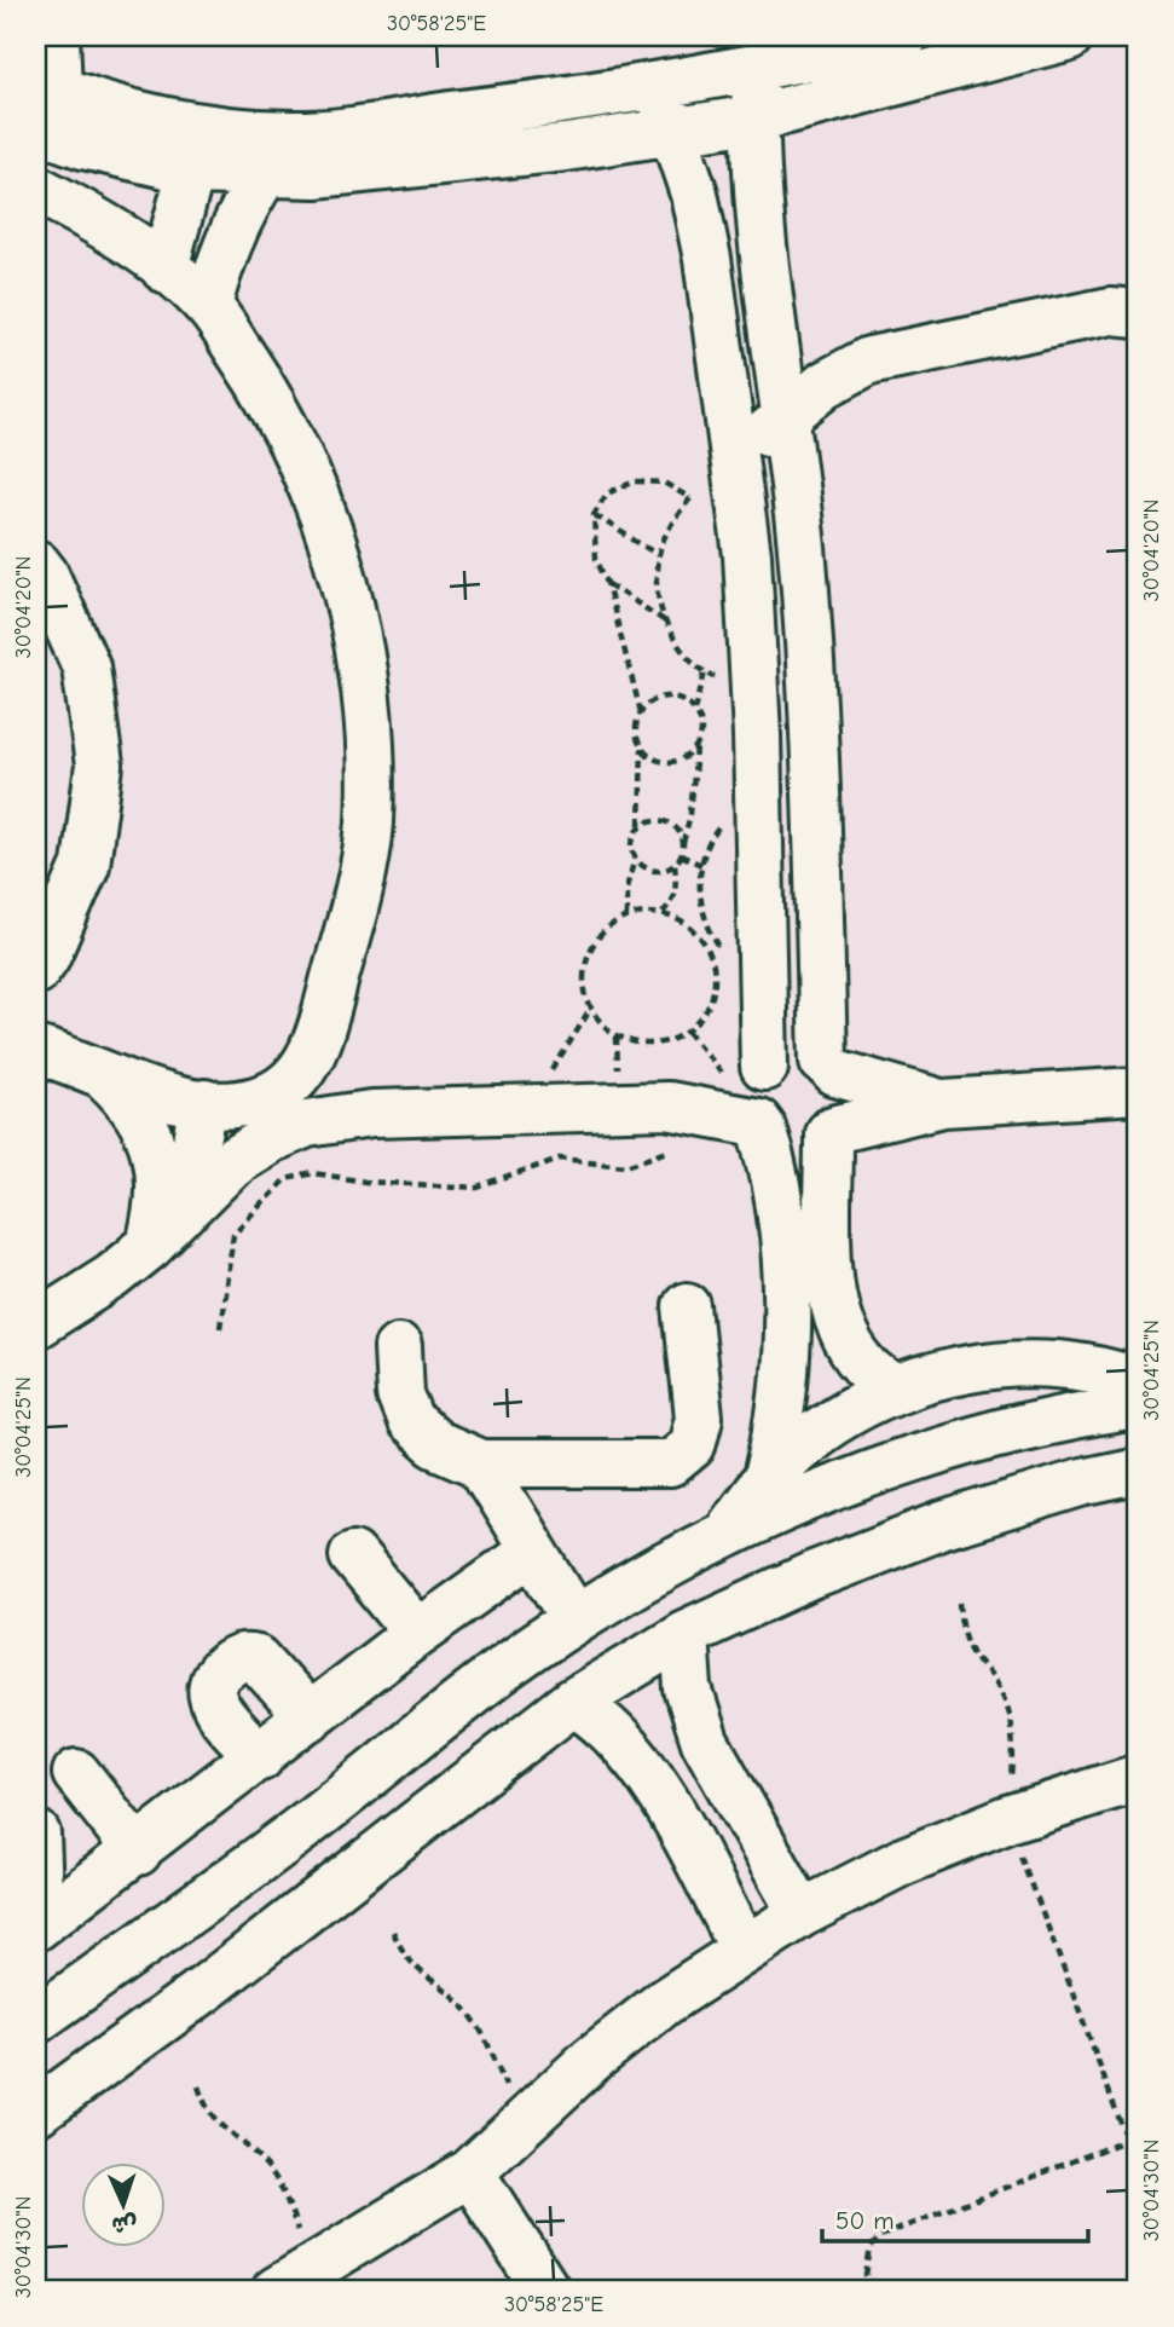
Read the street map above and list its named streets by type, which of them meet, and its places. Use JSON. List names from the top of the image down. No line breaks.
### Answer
{"scale_bar":"50 m","north":"bottom","coordinates":["30°58'25\"E","30°04'20\"N","30°04'25\"N","30°04'30\"N"]}
